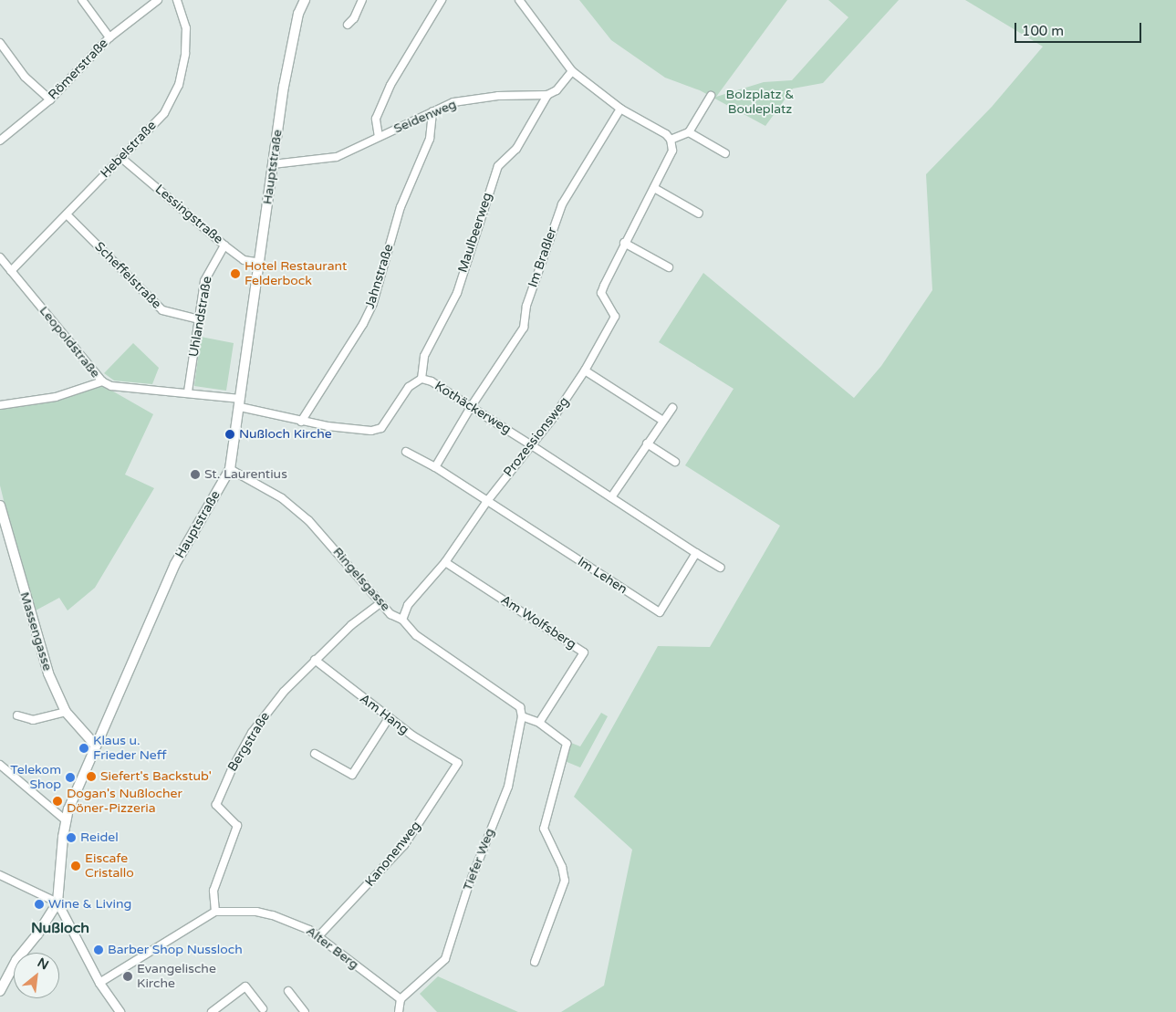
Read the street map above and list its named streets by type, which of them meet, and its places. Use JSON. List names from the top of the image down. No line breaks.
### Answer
{"streets":{"main road":["Hauptstraße","Massengasse"],"street":["Römerstraße","Seidenweg","Hebelstraße","Lessingstraße","Maulbeerweg","Im Braßler","Scheffelstraße","Jahnstraße","Uhlandstraße","Leopoldstraße","Kothäckerweg","Prozessionsweg","Im Lehen","Ringelsgasse","Am Wolfsberg","Am Hang","Bergstraße","Kanonenweg","Tiefer Weg","Alter Berg"]},"crossings":[["Seidenweg","Hauptstraße"],["Seidenweg","Maulbeerweg"],["Seidenweg","Jahnstraße"],["Hebelstraße","Lessingstraße"],["Hebelstraße","Scheffelstraße"],["Hebelstraße","Leopoldstraße"],["Hauptstraße","Lessingstraße"],["Hauptstraße","Leopoldstraße"],["Hauptstraße","Ringelsgasse"],["Hauptstraße","Massengasse"],["Lessingstraße","Uhlandstraße"],["Maulbeerweg","Kothäckerweg"],["Im Braßler","Kothäckerweg"],["Scheffelstraße","Uhlandstraße"],["Jahnstraße","Kothäckerweg"],["Uhlandstraße","Leopoldstraße"],["Kothäckerweg","Prozessionsweg"],["Prozessionsweg","Im Lehen"],["Prozessionsweg","Ringelsgasse"],["Prozessionsweg","Am Wolfsberg"],["Ringelsgasse","Bergstraße"],["Ringelsgasse","Tiefer Weg"],["Am Hang","Bergstraße"],["Am Hang","Kanonenweg"],["Bergstraße","Alter Berg"],["Kanonenweg","Alter Berg"],["Tiefer Weg","Alter Berg"]],"districts":["Nußloch"],"parks":["Bolzplatz & Bouleplatz"],"places":["Hotel Restaurant Felderbock","Nußloch Kirche","St. Laurentius","Klaus u. Frieder Neff","Siefert's Backstub'","Telekom Shop","Dogan's Nußlocher Döner-Pizzeria","Reidel","Eiscafe Cristallo","Wine & Living","Barber Shop Nussloch","Evangelische Kirche"],"scale_bar":"100 m","north":"top right"}
